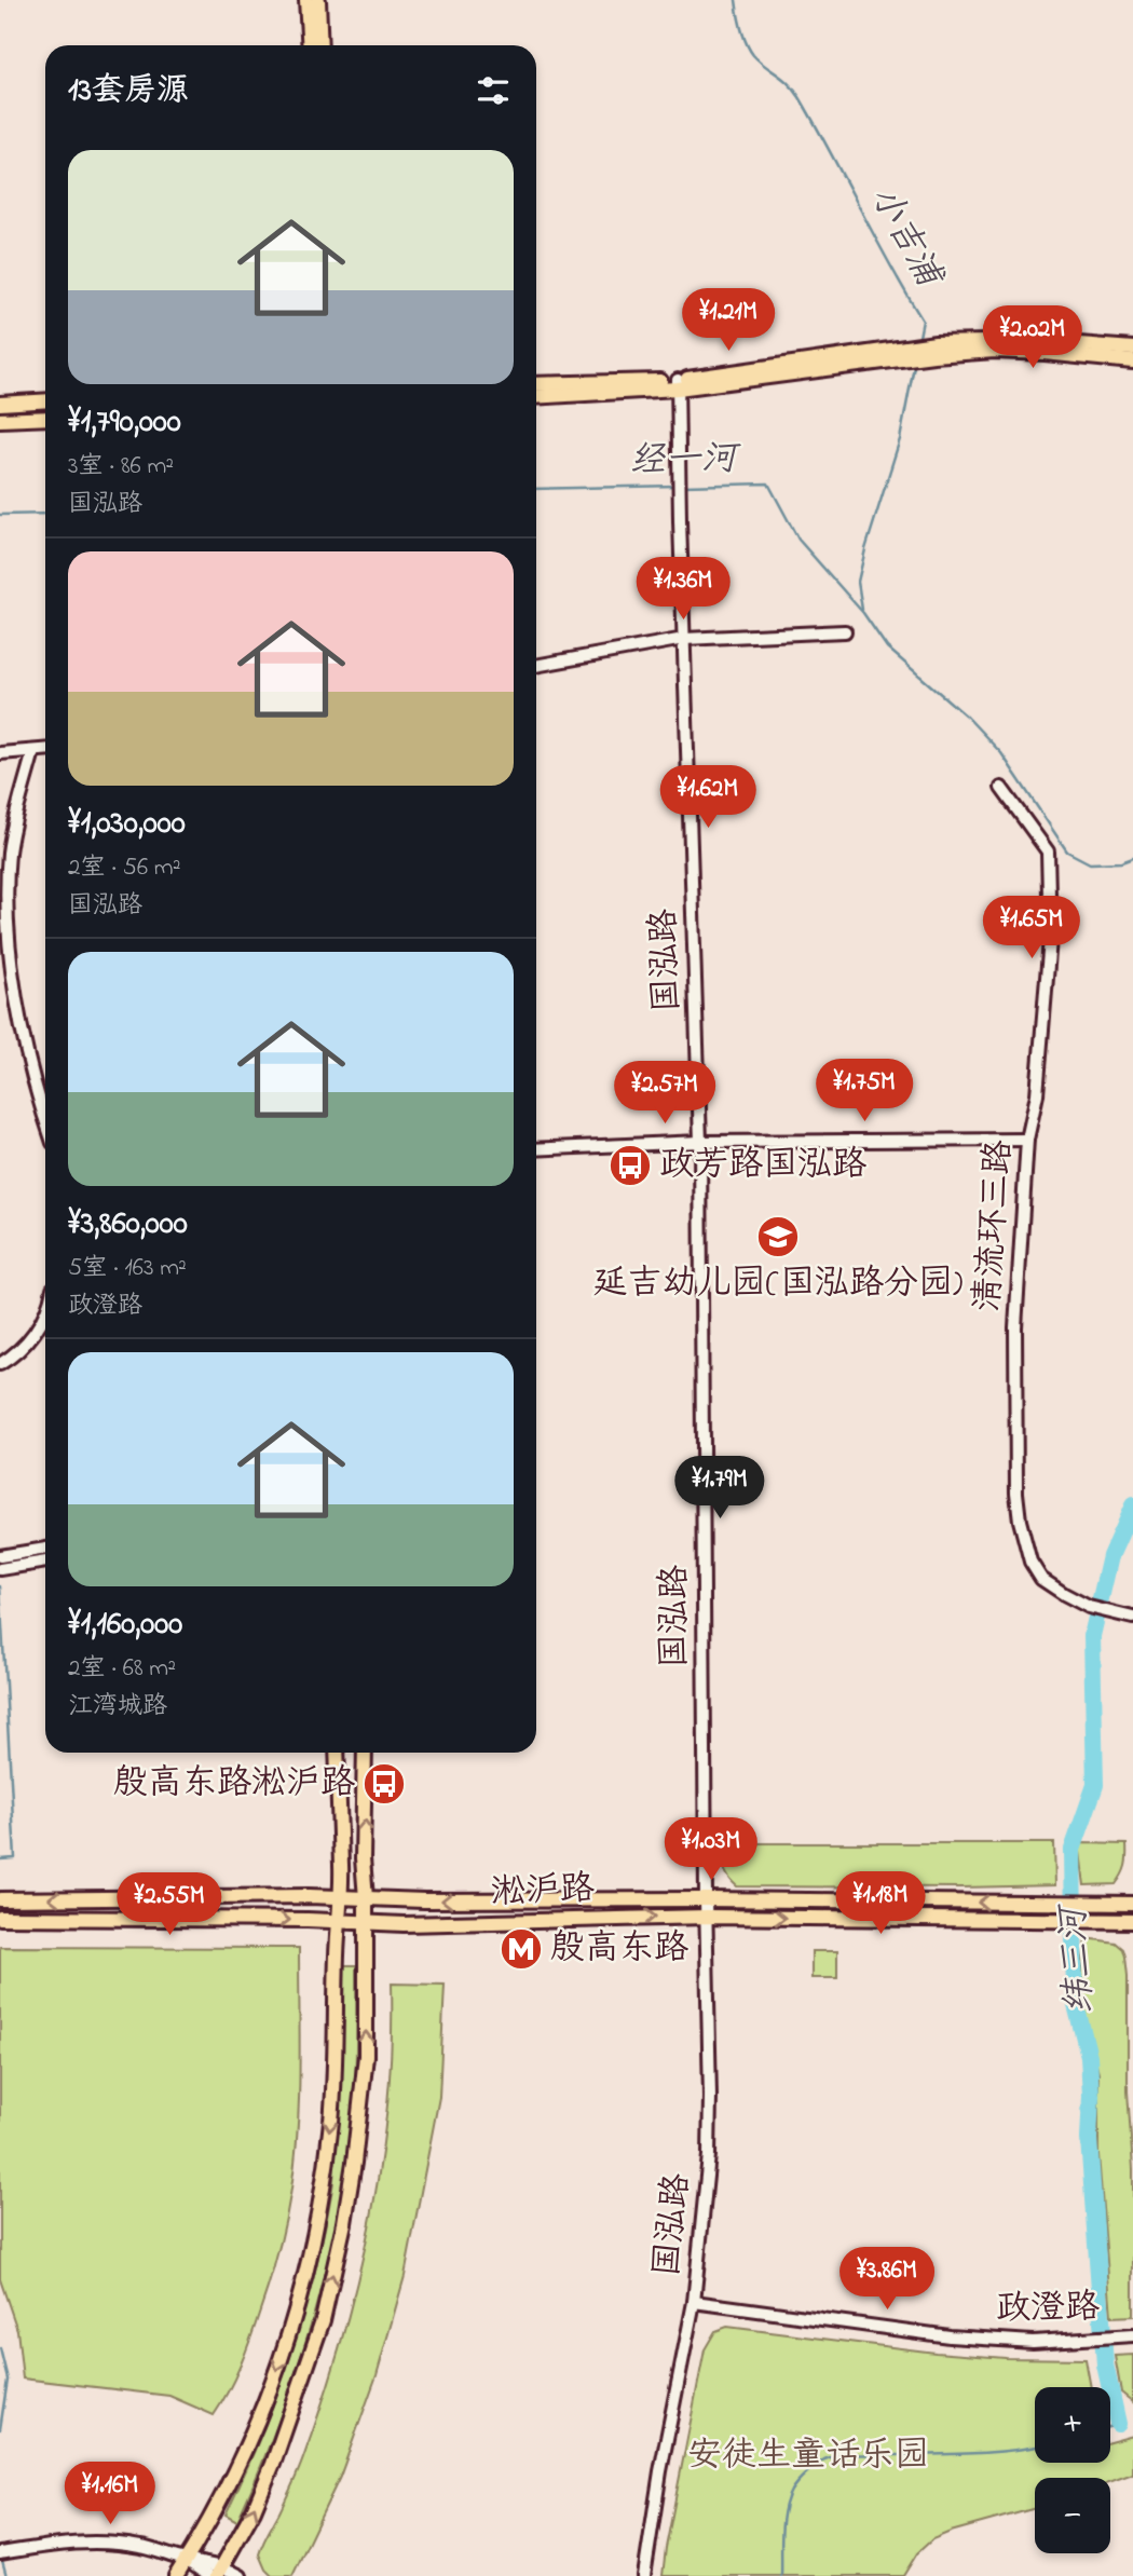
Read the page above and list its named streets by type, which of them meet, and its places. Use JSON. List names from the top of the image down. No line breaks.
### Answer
{"streets":{"main road":["淞沪路"],"street":["国泓路","清流环三路","政澄路"]},"crossings":[["国泓路","淞沪路"],["国泓路","政澄路"]],"water":["小吉浦","经一河","纬三河"],"parks":["安徒生童话乐园"],"places":{"bus stop":["政芳路国泓路","殷高东路淞沪路"],"school or university":["延吉幼儿园(国泓路分园)"],"metro station":["殷高东路"]},"page":{"heading":"13套房源","list":[{"name":"¥1,790,000","note":"3室 · 86 m² · 国泓路"},{"name":"¥1,030,000","note":"2室 · 56 m² · 国泓路"},{"name":"¥3,860,000","note":"5室 · 163 m² · 政澄路"},{"name":"¥1,160,000","note":"2室 · 68 m² · 江湾城路"}],"price":["¥1.21M","¥2.02M","¥1.36M","¥1.62M","¥1.65M","¥1.75M","¥2.57M","¥1.79M","¥1.03M","¥1.18M","¥2.55M","¥3.86M","¥1.16M"],"map_buttons":["+","−"]}}
